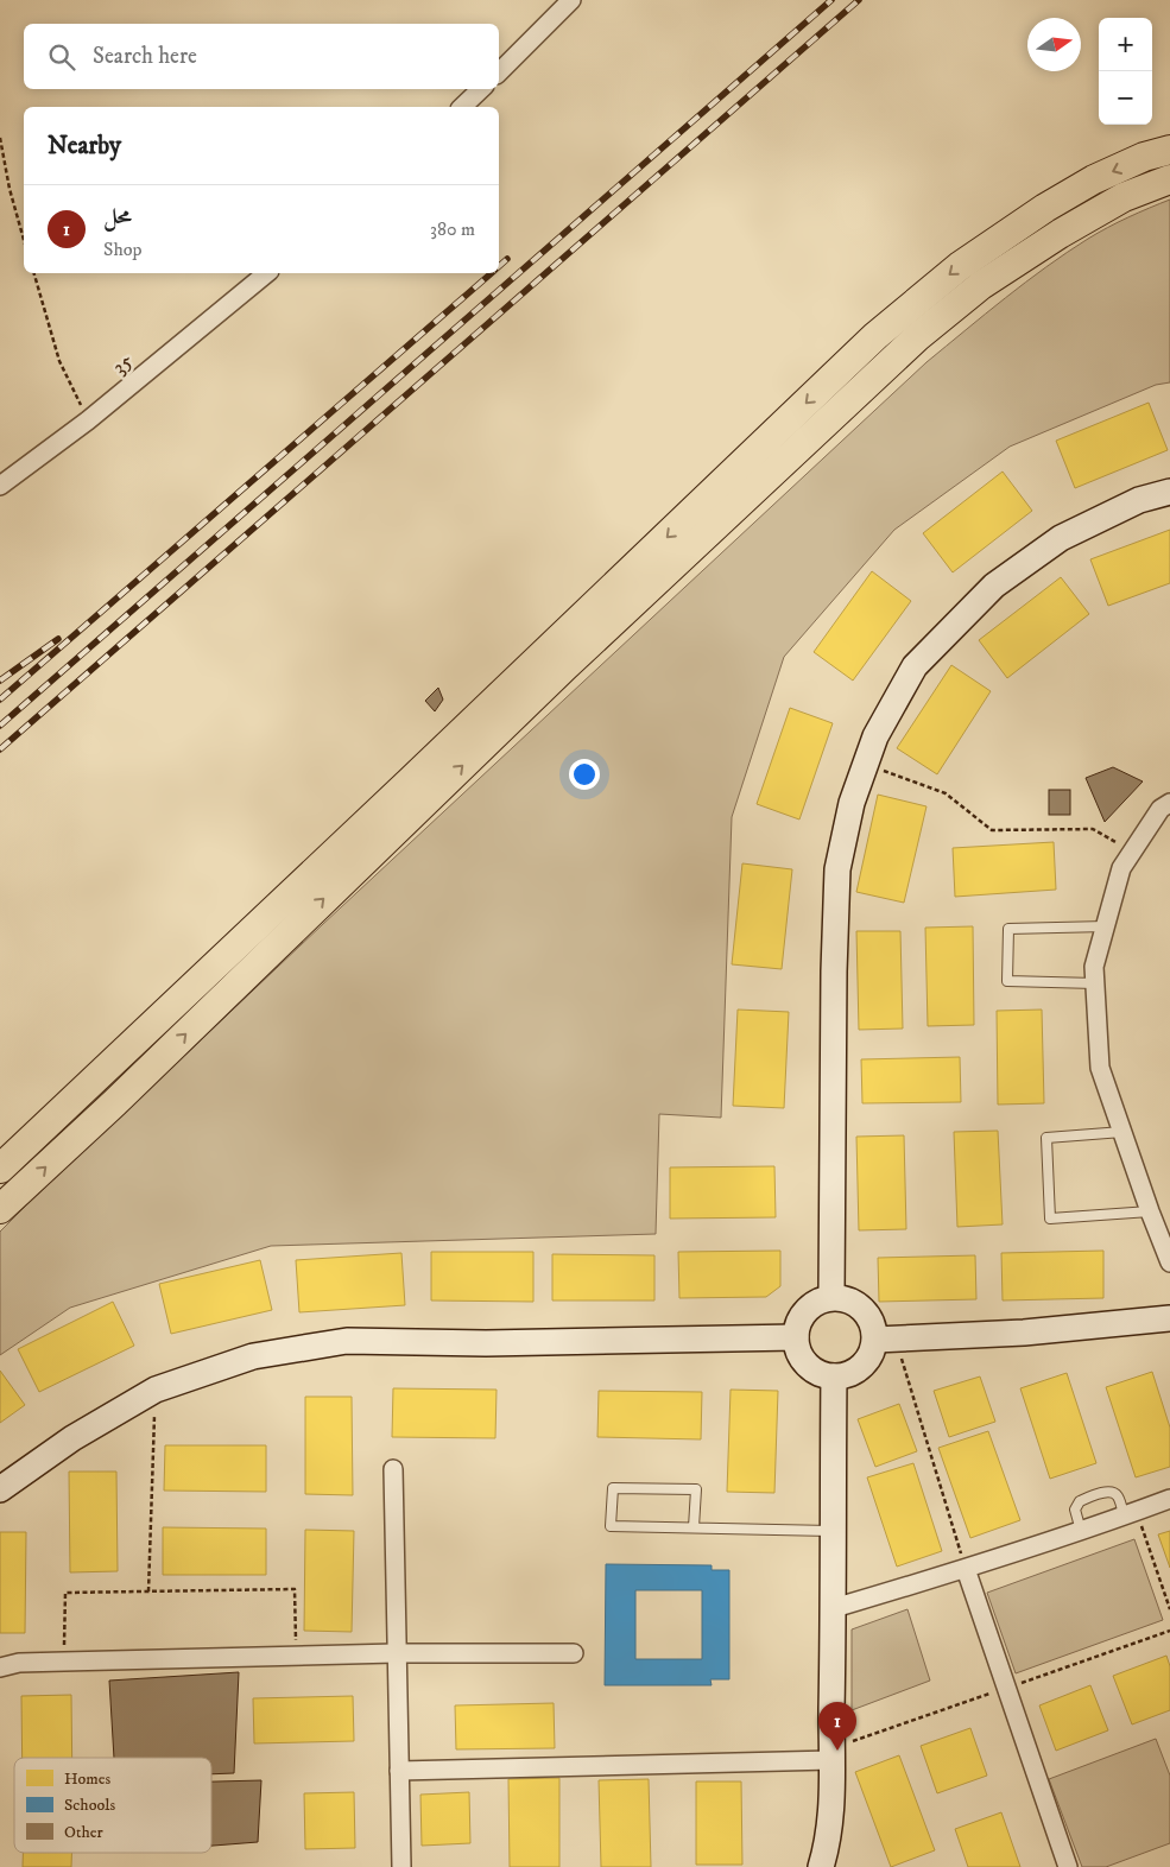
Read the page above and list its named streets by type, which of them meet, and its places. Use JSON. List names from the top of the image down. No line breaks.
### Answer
{"streets":{"street":["35"]},"legend":["Homes","Schools","Other"],"north":"right","page":{"map_buttons":["+","−"],"search":"Search here","heading":"Nearby","list":[{"mark":"1","name":"محل","note":"Shop","value":"380 m"}],"pins":"1"}}
